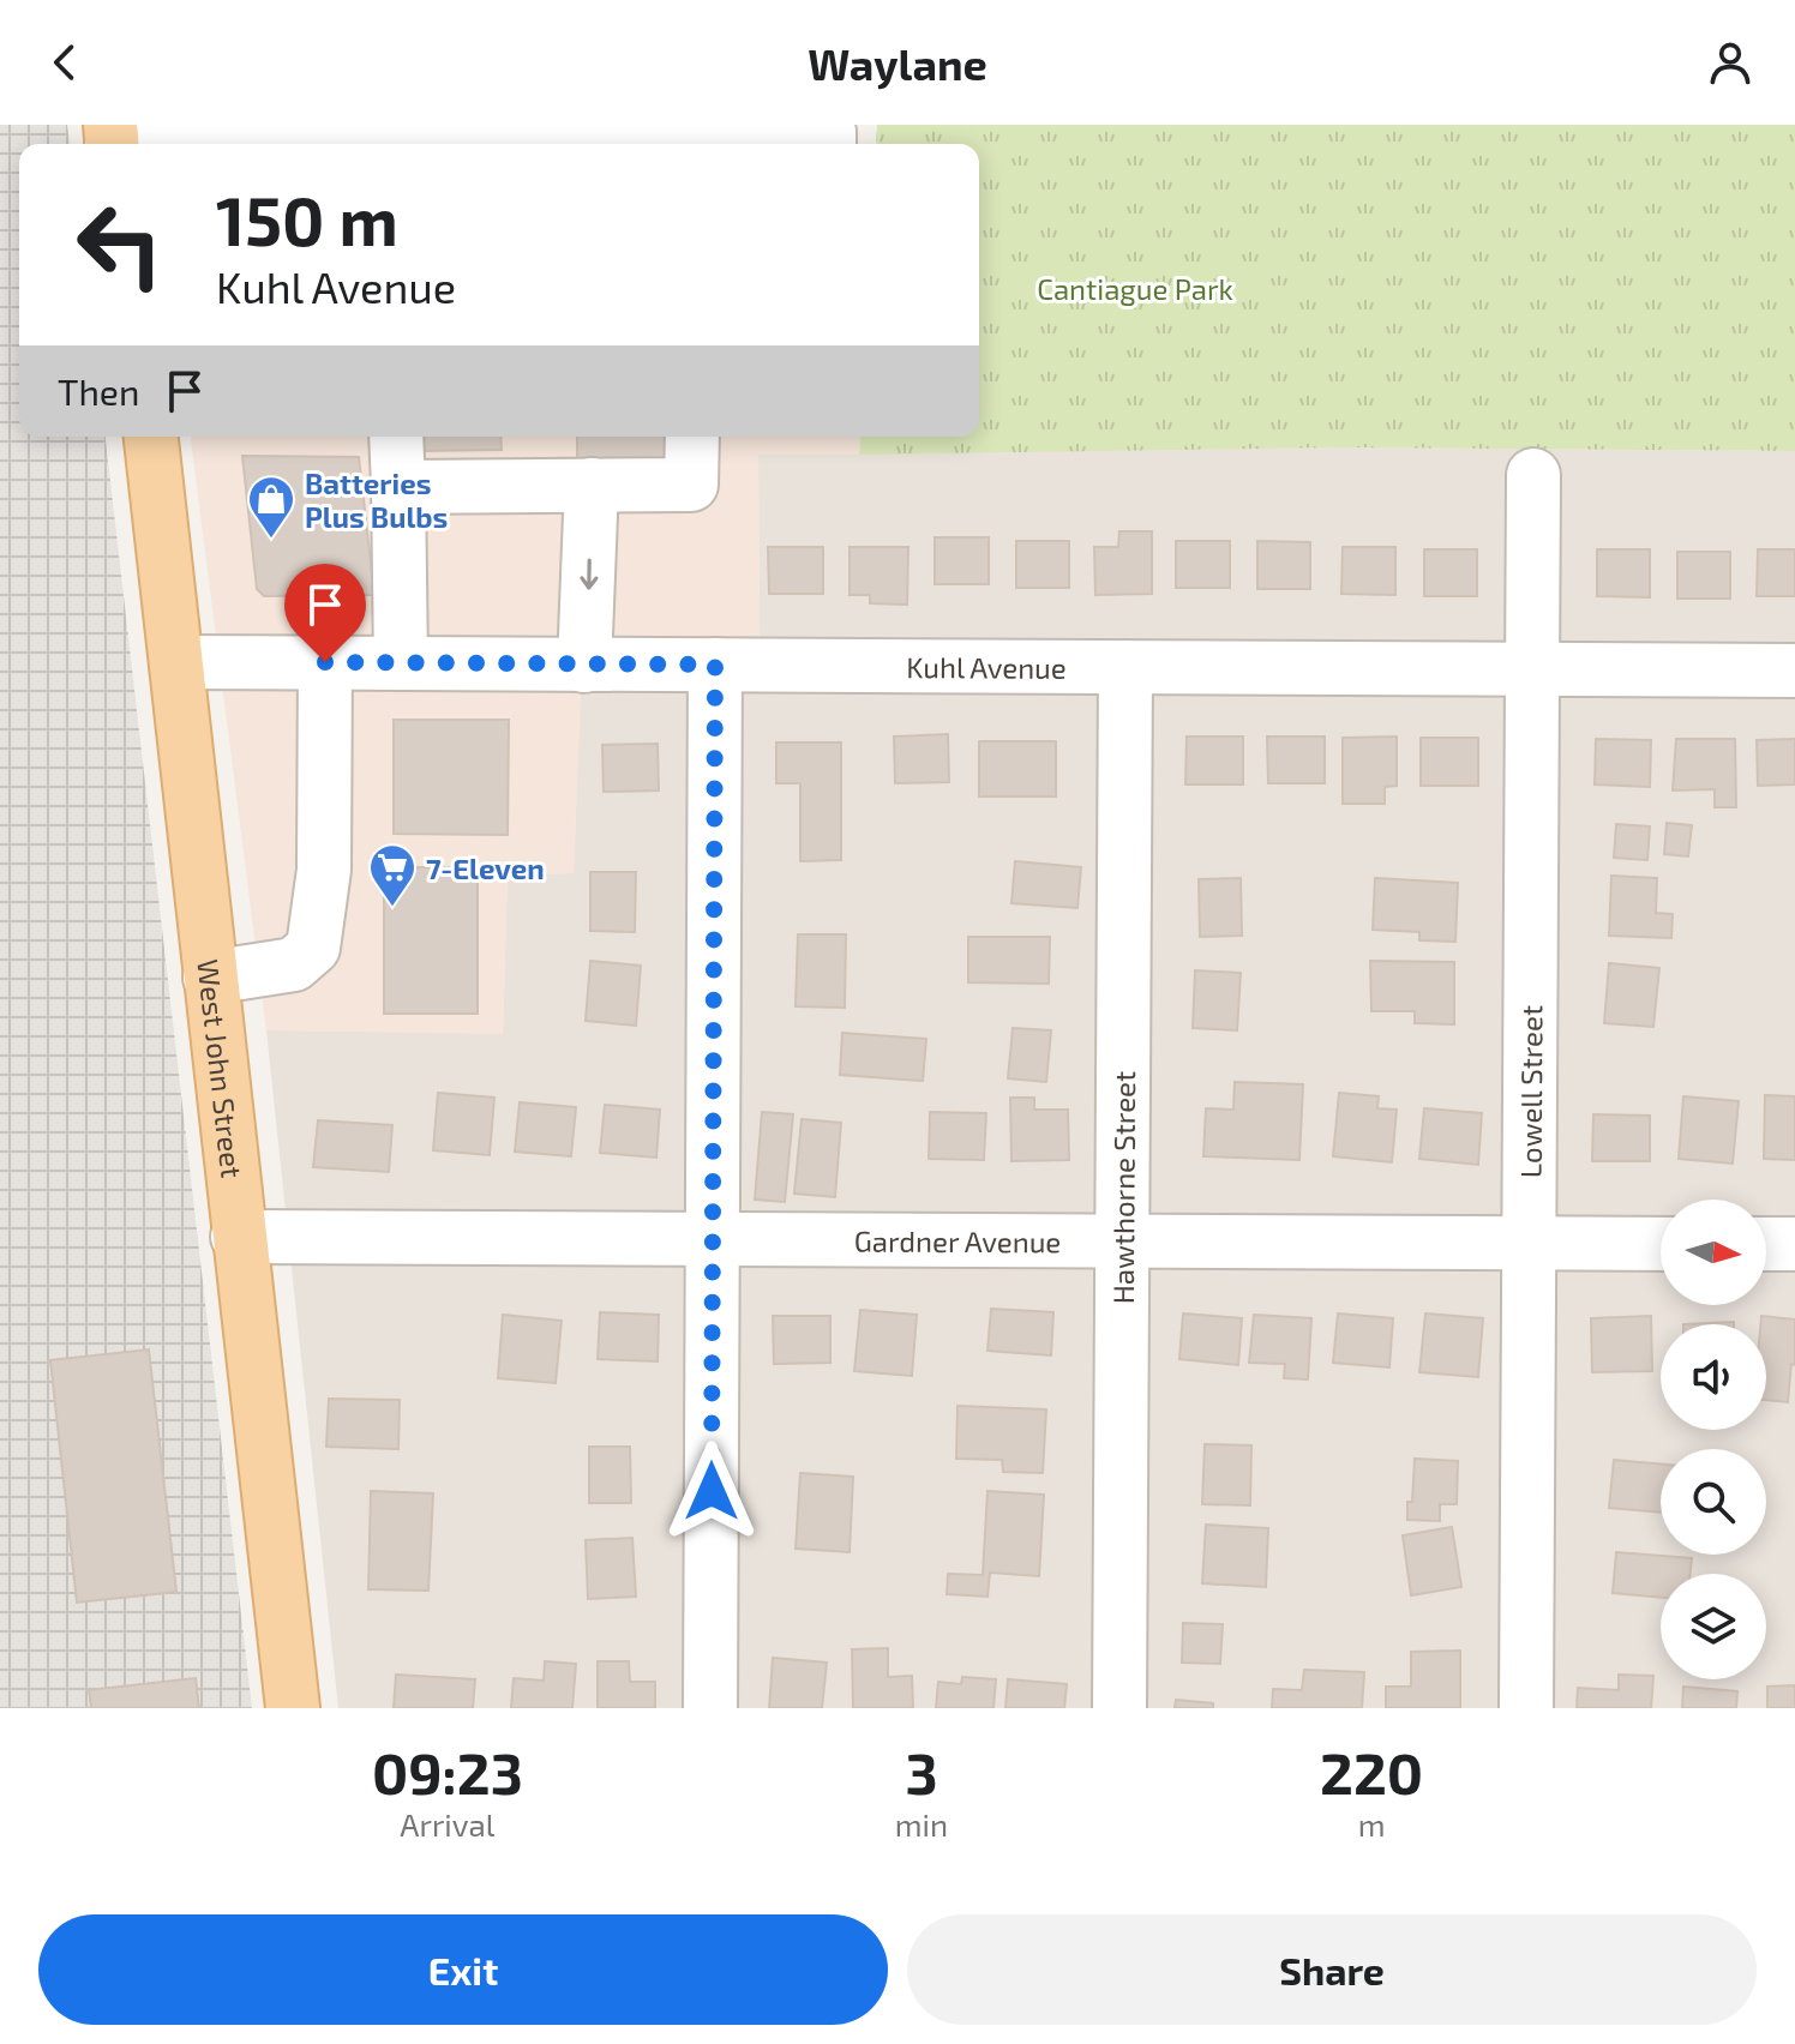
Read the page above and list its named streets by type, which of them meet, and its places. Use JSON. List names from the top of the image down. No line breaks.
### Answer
{"streets":{"main road":["West John Street"],"street":["Kuhl Avenue","Lowell Street","Hawthorne Street","Gardner Avenue"]},"crossings":[["Kuhl Avenue","West John Street"],["Kuhl Avenue","Lowell Street"],["Kuhl Avenue","Hawthorne Street"],["West John Street","Gardner Avenue"],["Lowell Street","Gardner Avenue"],["Hawthorne Street","Gardner Avenue"]],"parks":["Cantiague Park"],"places":{"shop":["Batteries Plus Bulbs"],"supermarket":["7-Eleven"]},"north":"right","page":{"header":"Waylane","turn":["150 m","Kuhl Avenue"],"then":"Then","eta":["09:23","Arrival","3","min","220","m"],"buttons":["Exit","Share"]}}
